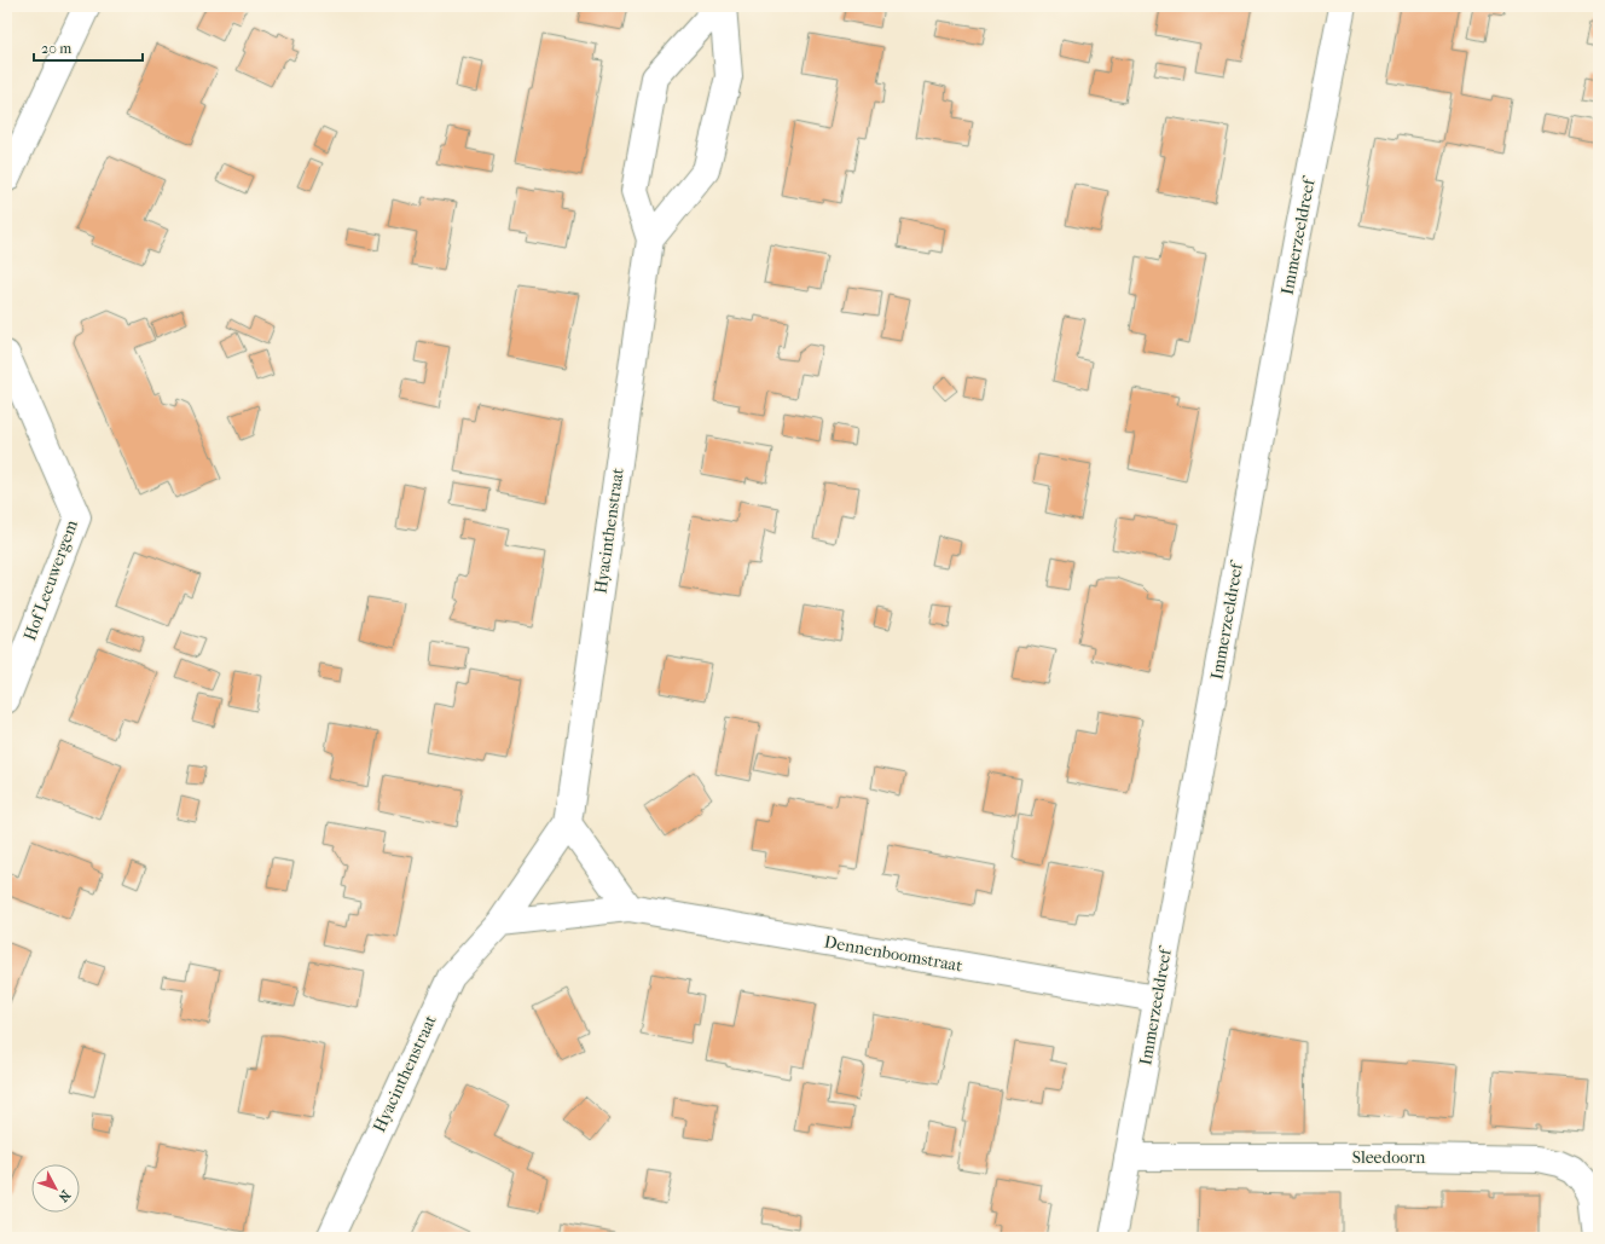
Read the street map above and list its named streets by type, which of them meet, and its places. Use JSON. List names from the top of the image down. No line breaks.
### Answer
{"streets":{"street":["Immerzeeldreef","Hyacinthenstraat","Hof Leeuwergem","Dennenboomstraat","Sleedoorn"]},"crossings":[["Immerzeeldreef","Dennenboomstraat"],["Immerzeeldreef","Sleedoorn"]],"scale_bar":"20 m","north":"bottom right"}
